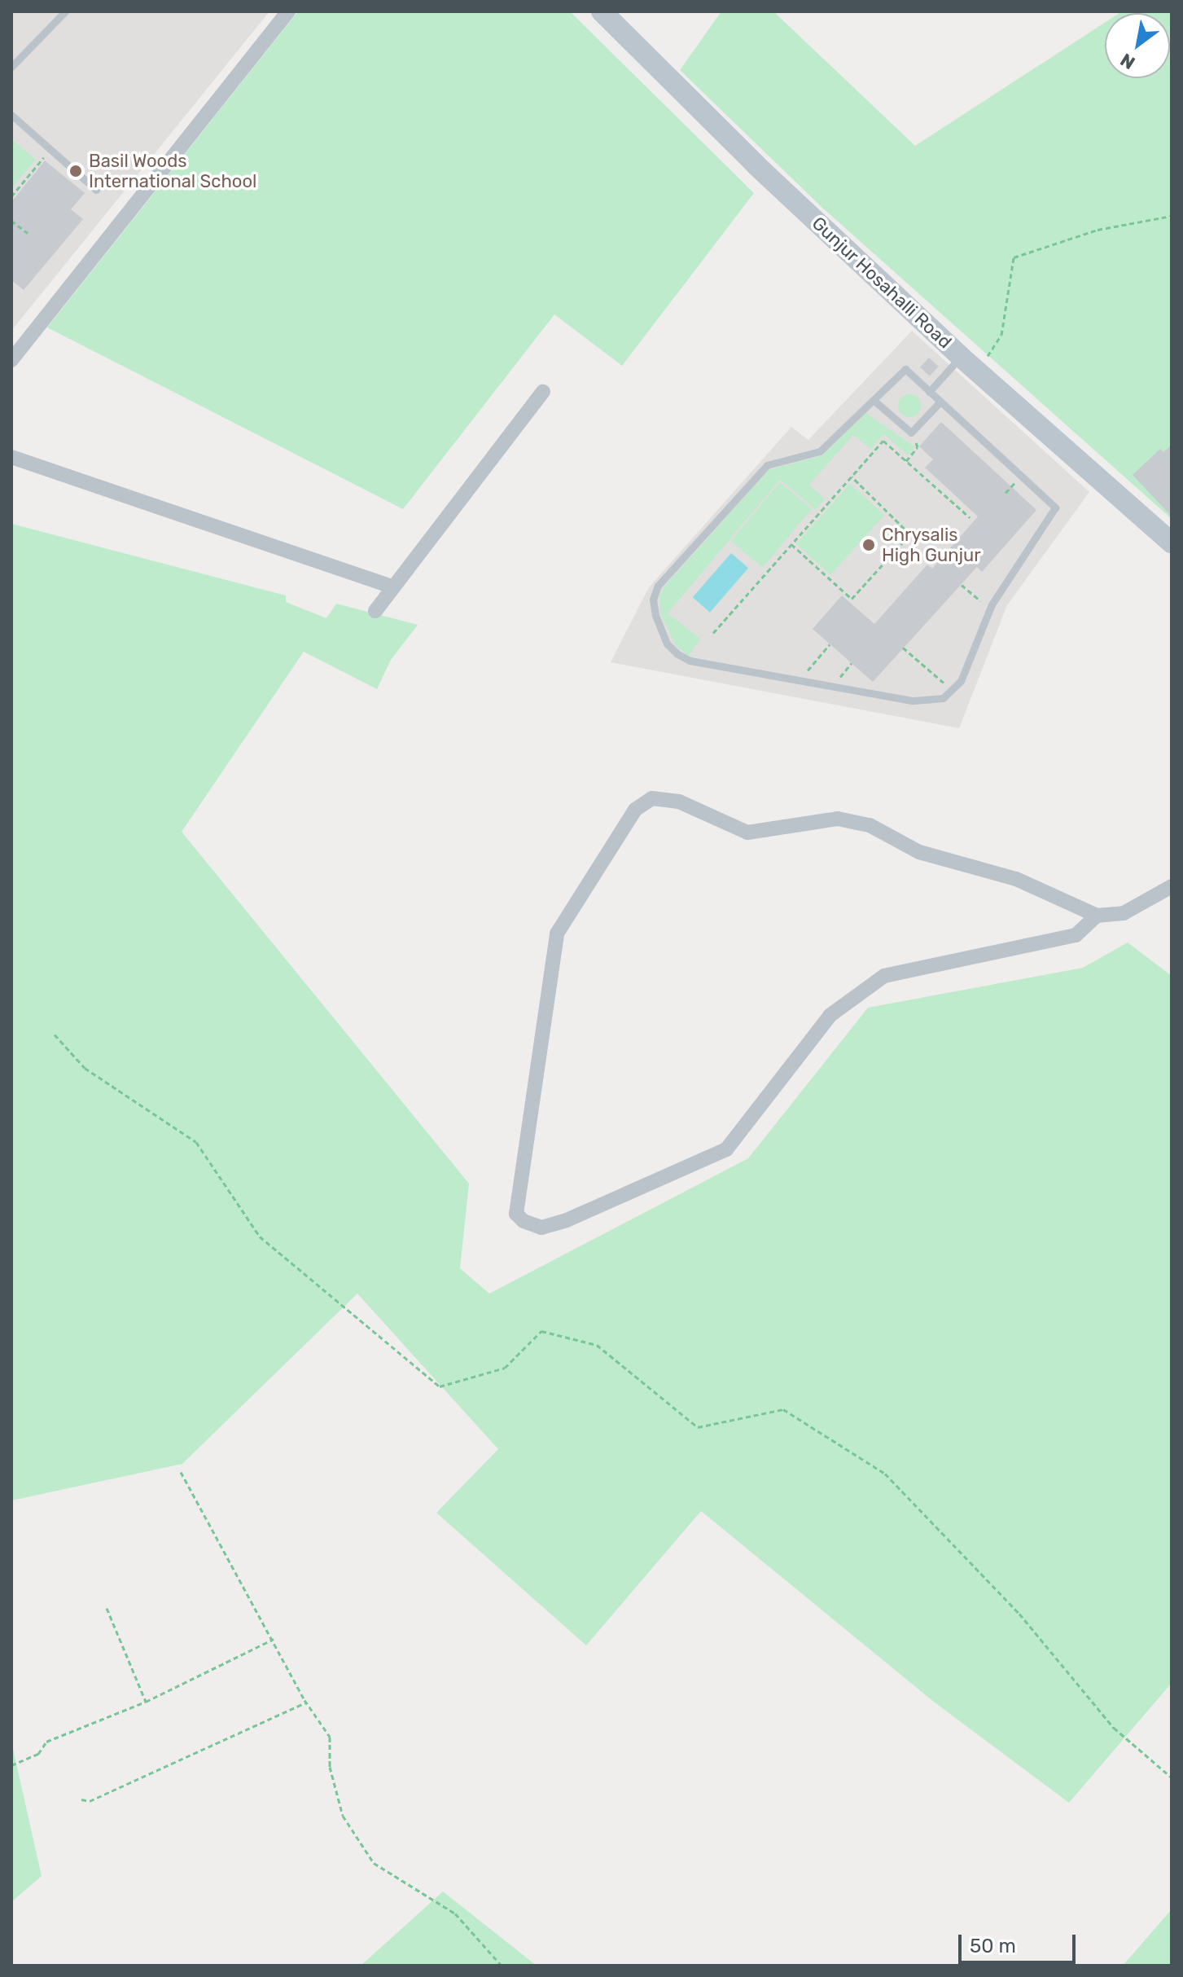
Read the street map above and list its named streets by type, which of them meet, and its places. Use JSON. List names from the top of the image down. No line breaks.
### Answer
{"streets":{"street":["Gunjur Hosahalli Road"]},"places":["Basil Woods International School","Chrysalis High Gunjur"],"scale_bar":"50 m","north":"bottom left"}
